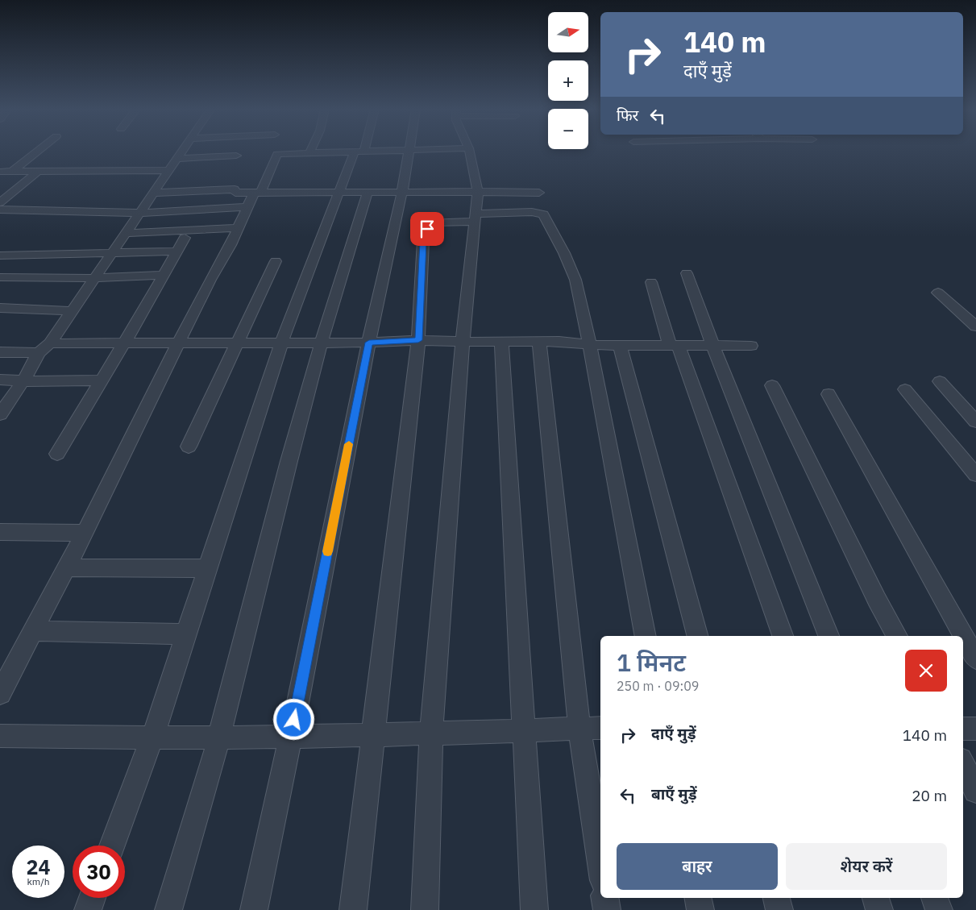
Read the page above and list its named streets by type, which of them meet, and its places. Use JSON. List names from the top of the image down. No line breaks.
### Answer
{"north":"right","page":{"map_buttons":["+","−"],"turn":["140 m","दाएँ मुड़ें"],"then":"फिर","heading":["1 मिनट","250 m · 09:09"],"list":[{"name":"दाएँ मुड़ें","value":"140 m"},{"name":"बाएँ मुड़ें","value":"20 m"}],"buttons":["बाहर","शेयर करें"],"speed":"24 km/h","limit":"30"}}
